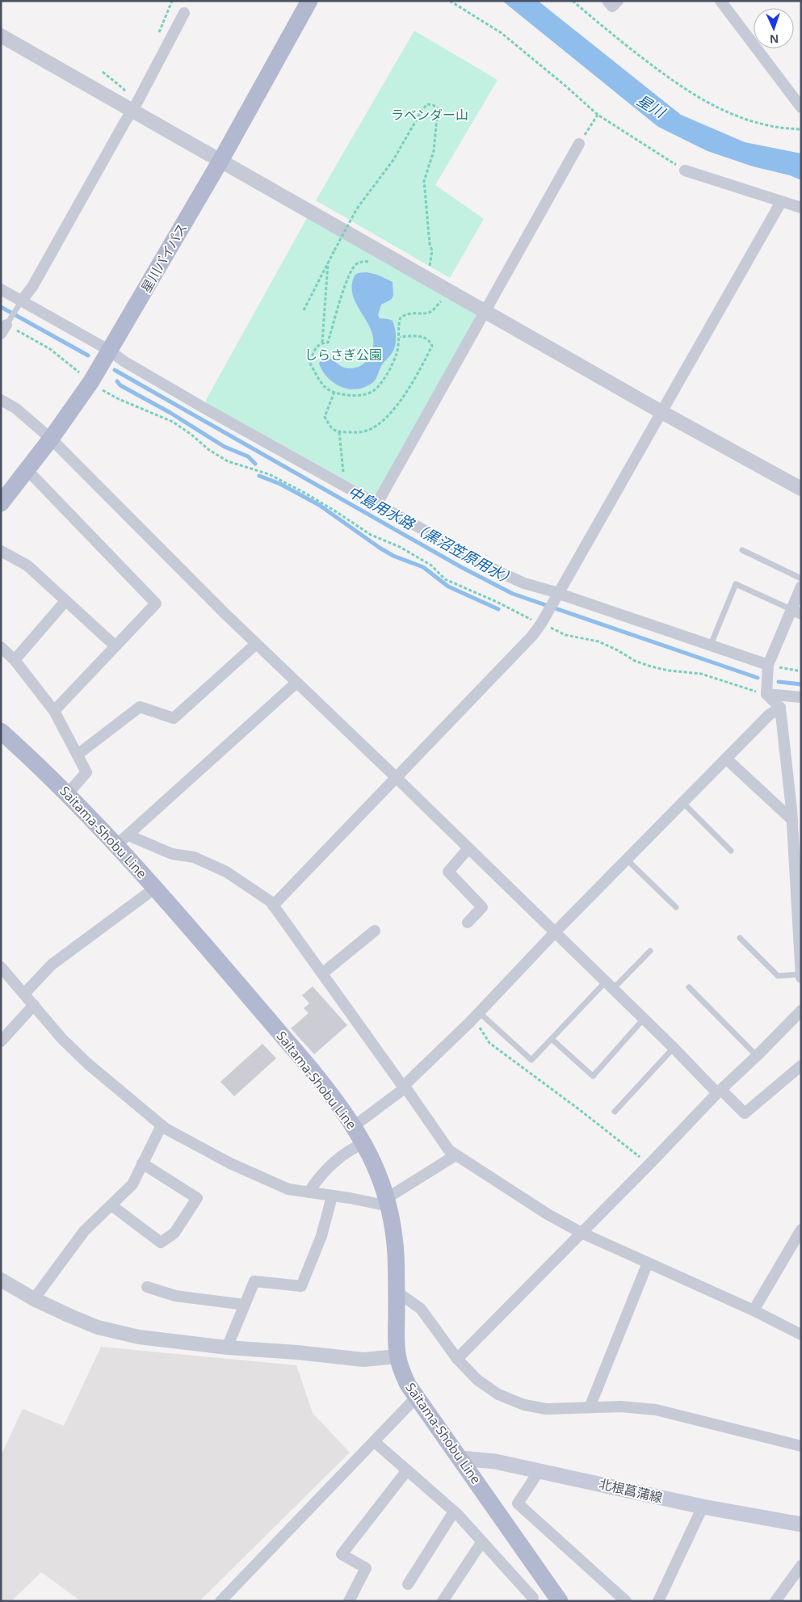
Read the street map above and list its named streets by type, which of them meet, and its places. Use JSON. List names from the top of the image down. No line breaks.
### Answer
{"streets":{"main road":["星川バイパス","Saitama-Shobu Line","北根菖蒲線"]},"crossings":[["Saitama-Shobu Line","北根菖蒲線"]],"water":["星川","中島用水路（黒沼笠原用水）"],"parks":["ラベンダー山","しらさぎ公園"],"north":"bottom"}
